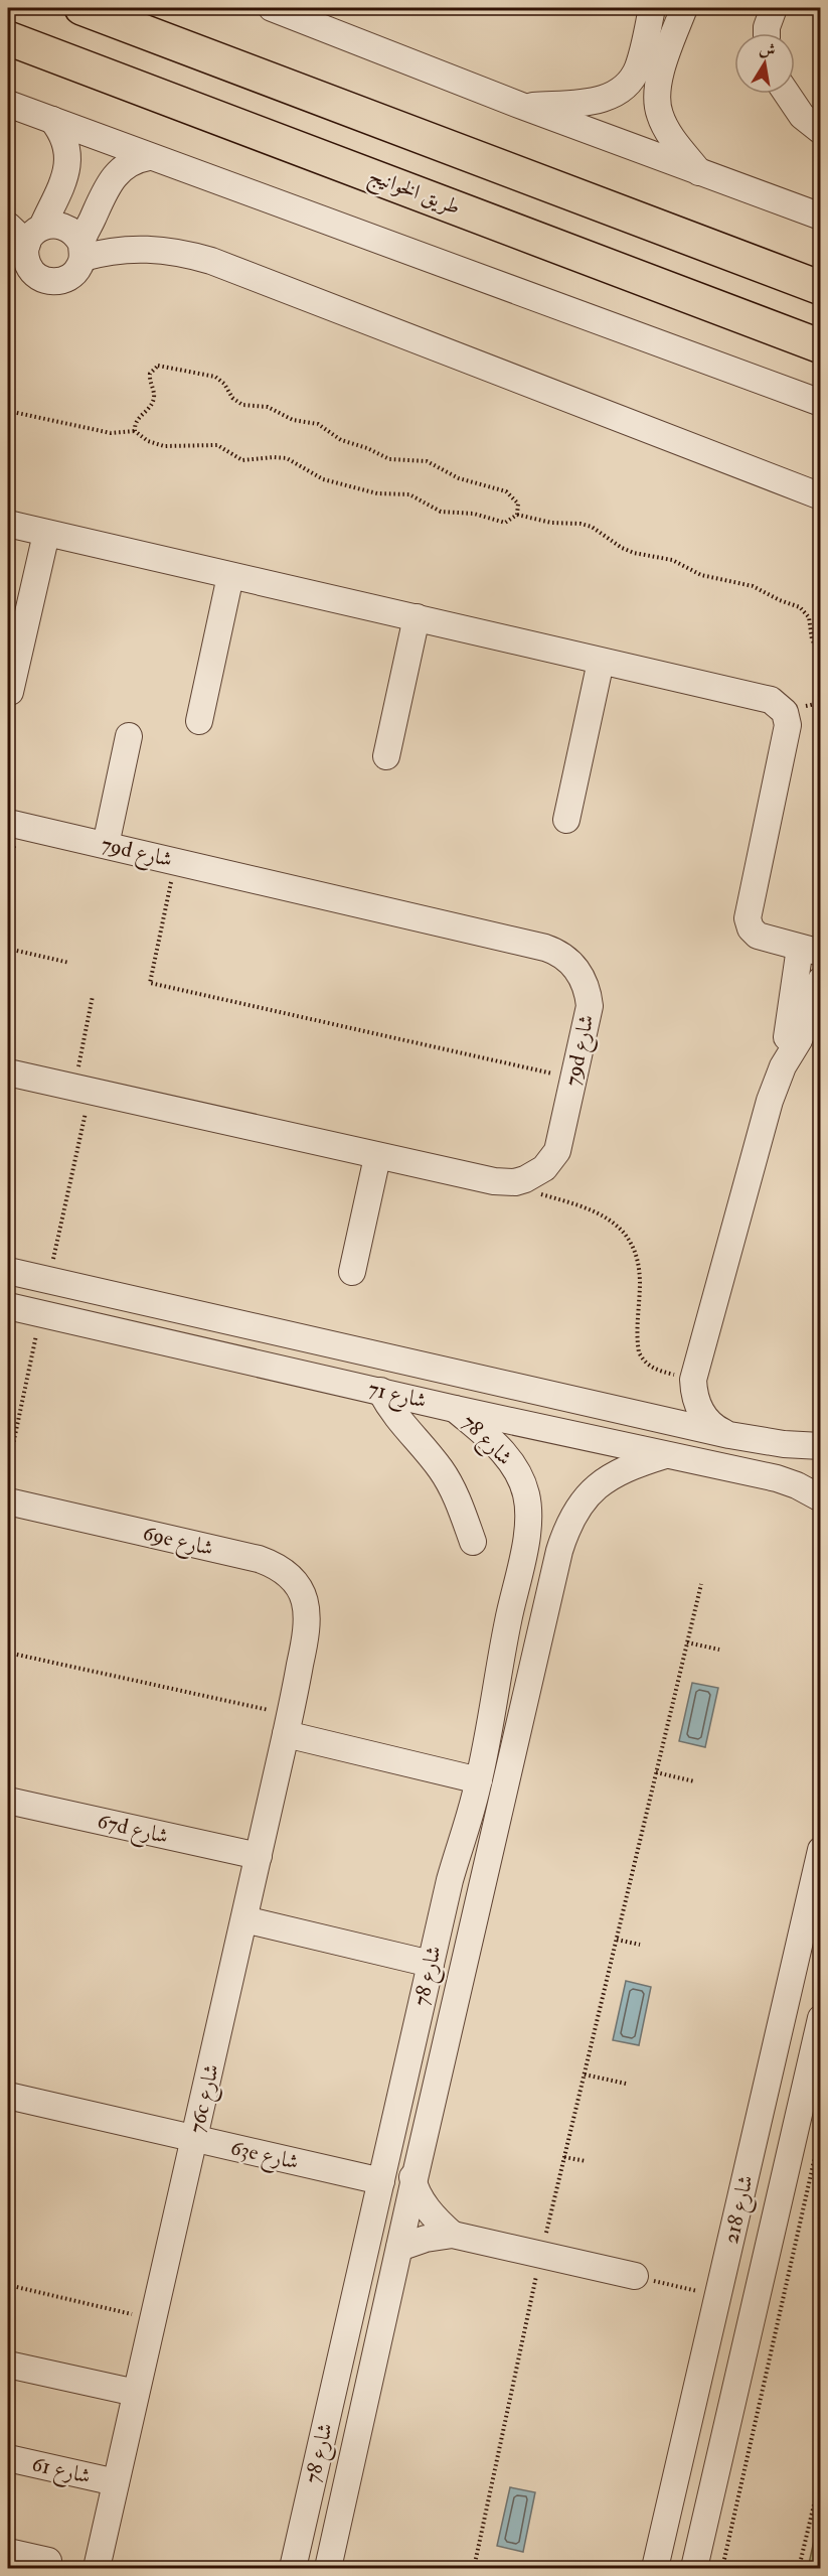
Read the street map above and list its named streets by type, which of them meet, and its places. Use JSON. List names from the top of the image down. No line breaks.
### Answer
{"streets":{"highway":["طريق الخوانيج"],"street":["79d شارع","شارع 71","شارع 78","69e شارع","67d شارع","76c شارع","63e شارع","شارع 218","شارع 61"]},"crossings":[["شارع 71","شارع 78"],["شارع 78","63e شارع"],["69e شارع","76c شارع"],["67d شارع","76c شارع"],["76c شارع","63e شارع"],["76c شارع","شارع 61"]],"north":"top"}
